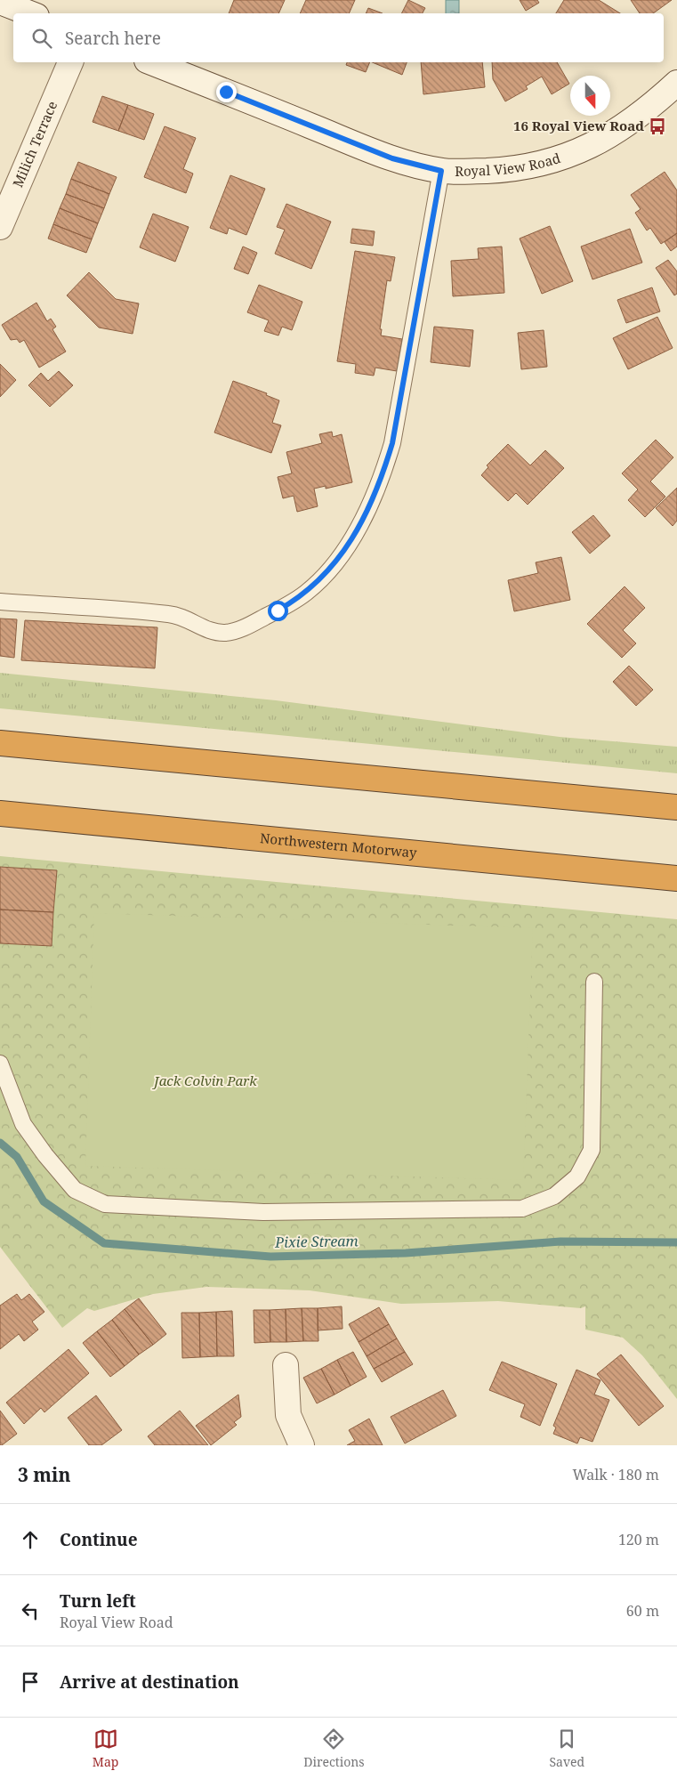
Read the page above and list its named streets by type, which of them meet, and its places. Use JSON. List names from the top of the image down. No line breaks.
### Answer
{"streets":{"highway":["Northwestern Motorway"],"street":["Milich Terrace","Royal View Road"]},"water":["Pixie Stream"],"parks":["Jack Colvin Park"],"places":{"bus stop":["16 Royal View Road"]},"north":"bottom","page":{"search":"Search here","heading":["3 min","Walk · 180 m"],"list":[["Continue","120 m"],["Turn left","Royal View Road","60 m"],"Arrive at destination"],"nav":["Map","Directions","Saved"]}}
